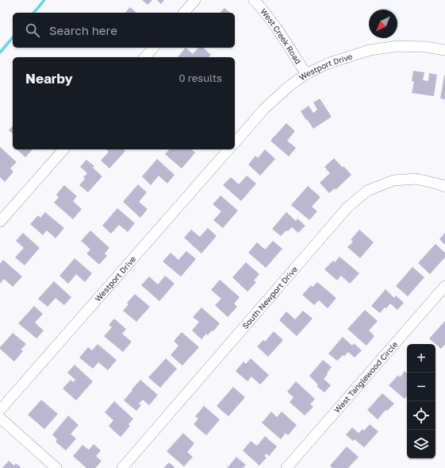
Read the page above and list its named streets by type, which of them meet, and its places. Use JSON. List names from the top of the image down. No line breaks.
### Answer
{"streets":{"street":["West Creek Road","Westport Drive","South Newport Drive","West Tanglewood Circle"]},"crossings":[["West Creek Road","Westport Drive"]],"north":"bottom left","page":{"search":"Search here","heading":["Nearby","0 results"],"map_buttons":["+","−"]}}
